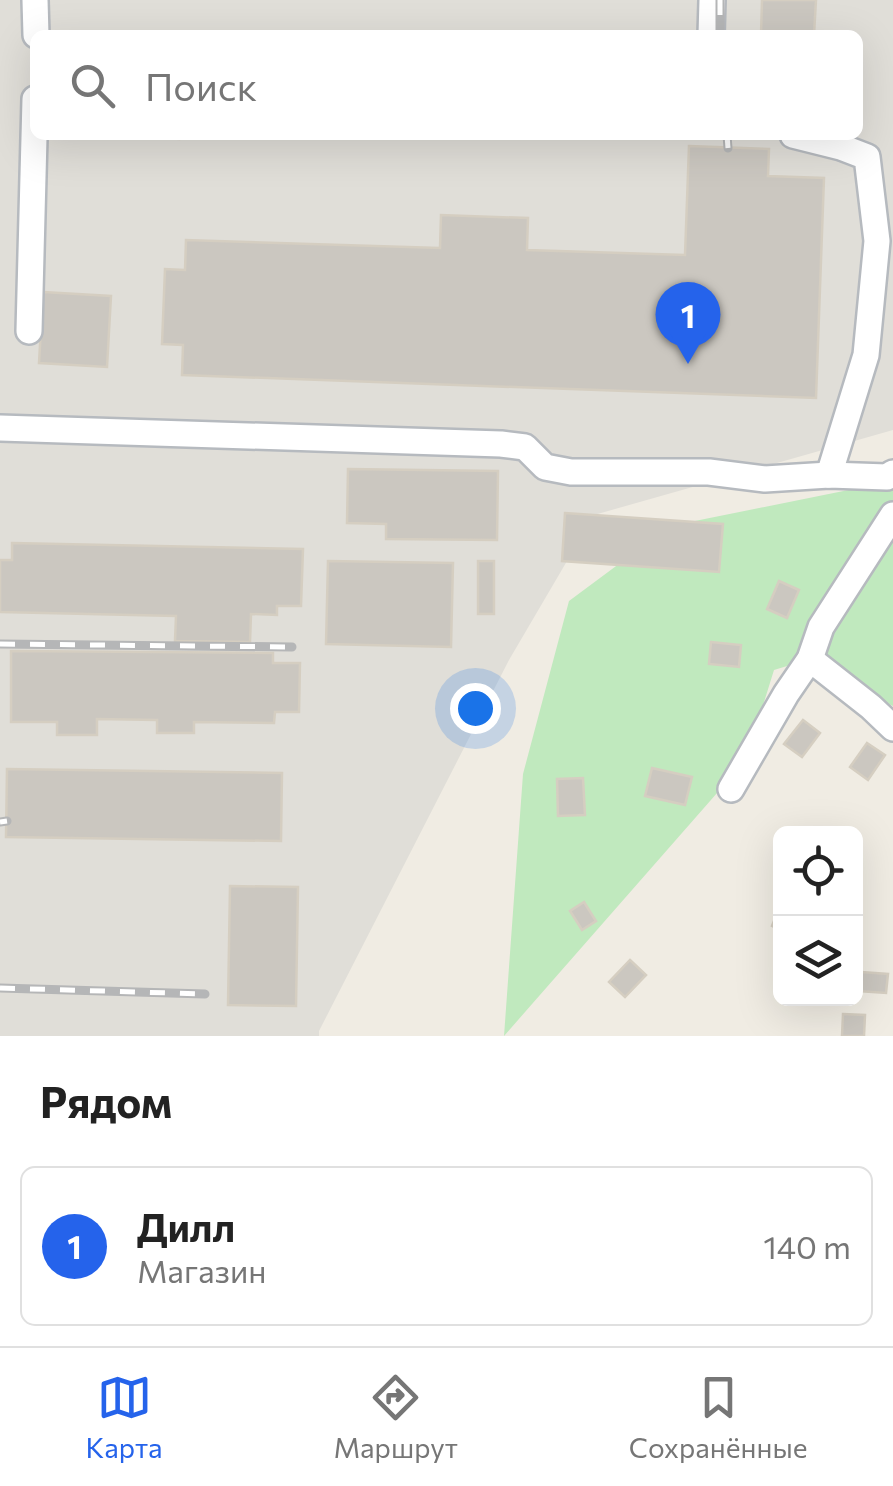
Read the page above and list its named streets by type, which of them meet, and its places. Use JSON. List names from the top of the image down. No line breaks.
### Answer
{"page":{"search":"Поиск","pins":"1","heading":"Рядом","list":[{"mark":"1","name":"Дилл","note":"Магазин","value":"140 m"}],"nav":["Карта","Маршрут","Сохранённые"]}}
